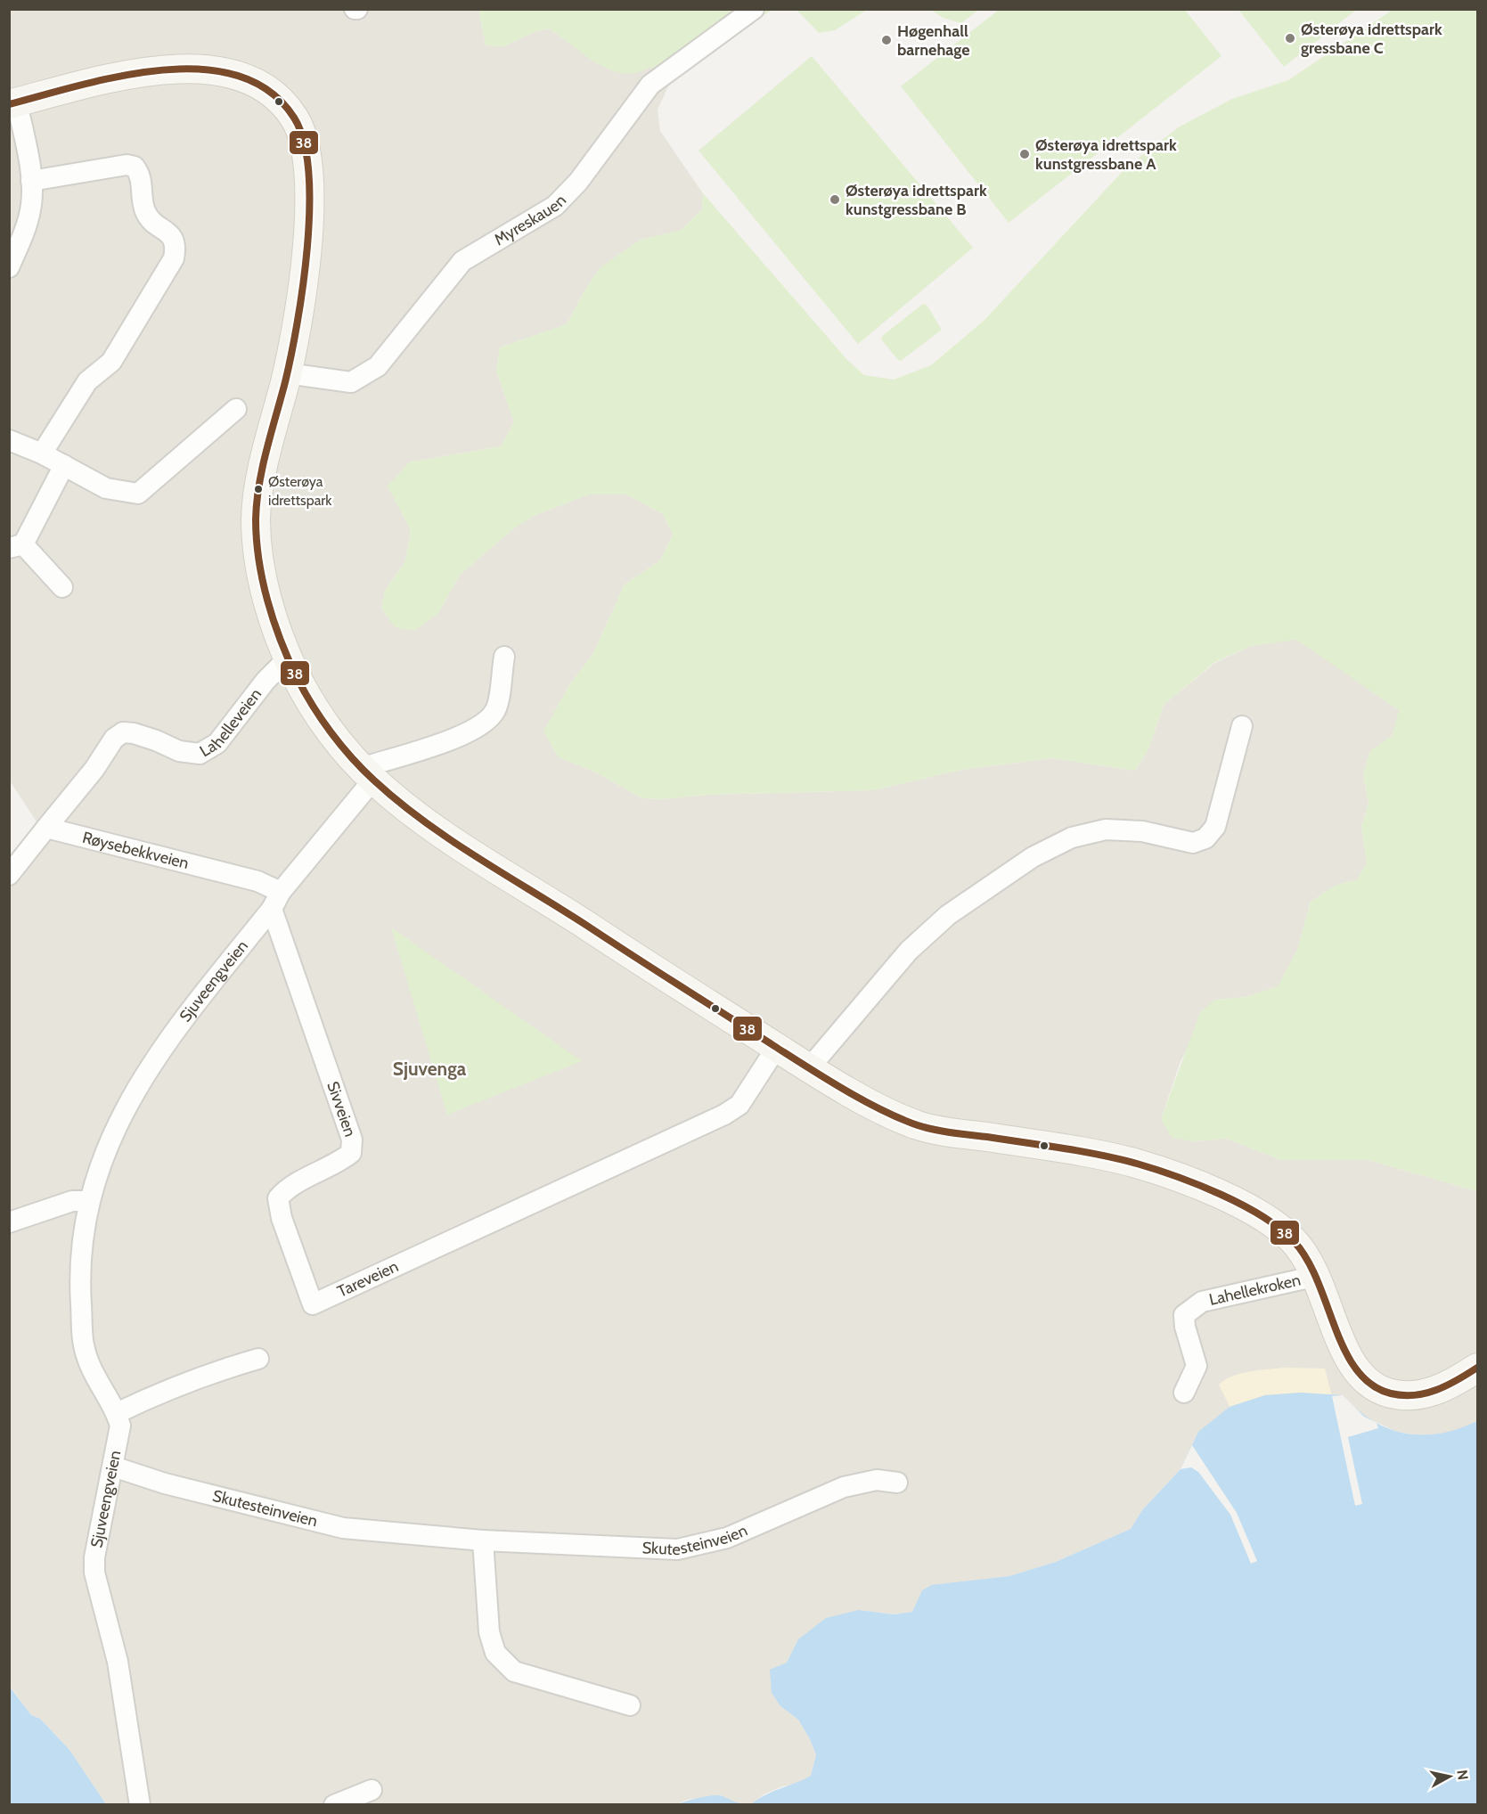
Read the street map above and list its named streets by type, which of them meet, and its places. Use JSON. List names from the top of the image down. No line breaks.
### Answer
{"streets":{"street":["Myreskauen","Lahelleveien","Røysebekkveien","Sjuveengveien","Sivveien","Tareveien","Lahellekroken","Skutesteinveien"]},"crossings":[["Lahelleveien","Røysebekkveien"],["Røysebekkveien","Sjuveengveien"],["Røysebekkveien","Sivveien"],["Sjuveengveien","Sivveien"],["Sjuveengveien","Skutesteinveien"],["Sivveien","Tareveien"]],"districts":["Sjuvenga"],"places":["Østerøya idrettspark gressbane C","Høgenhall barnehage","Østerøya idrettspark kunstgressbane A","Østerøya idrettspark kunstgressbane B","Østerøya idrettspark"],"lines":["transit line 38"],"north":"right"}
